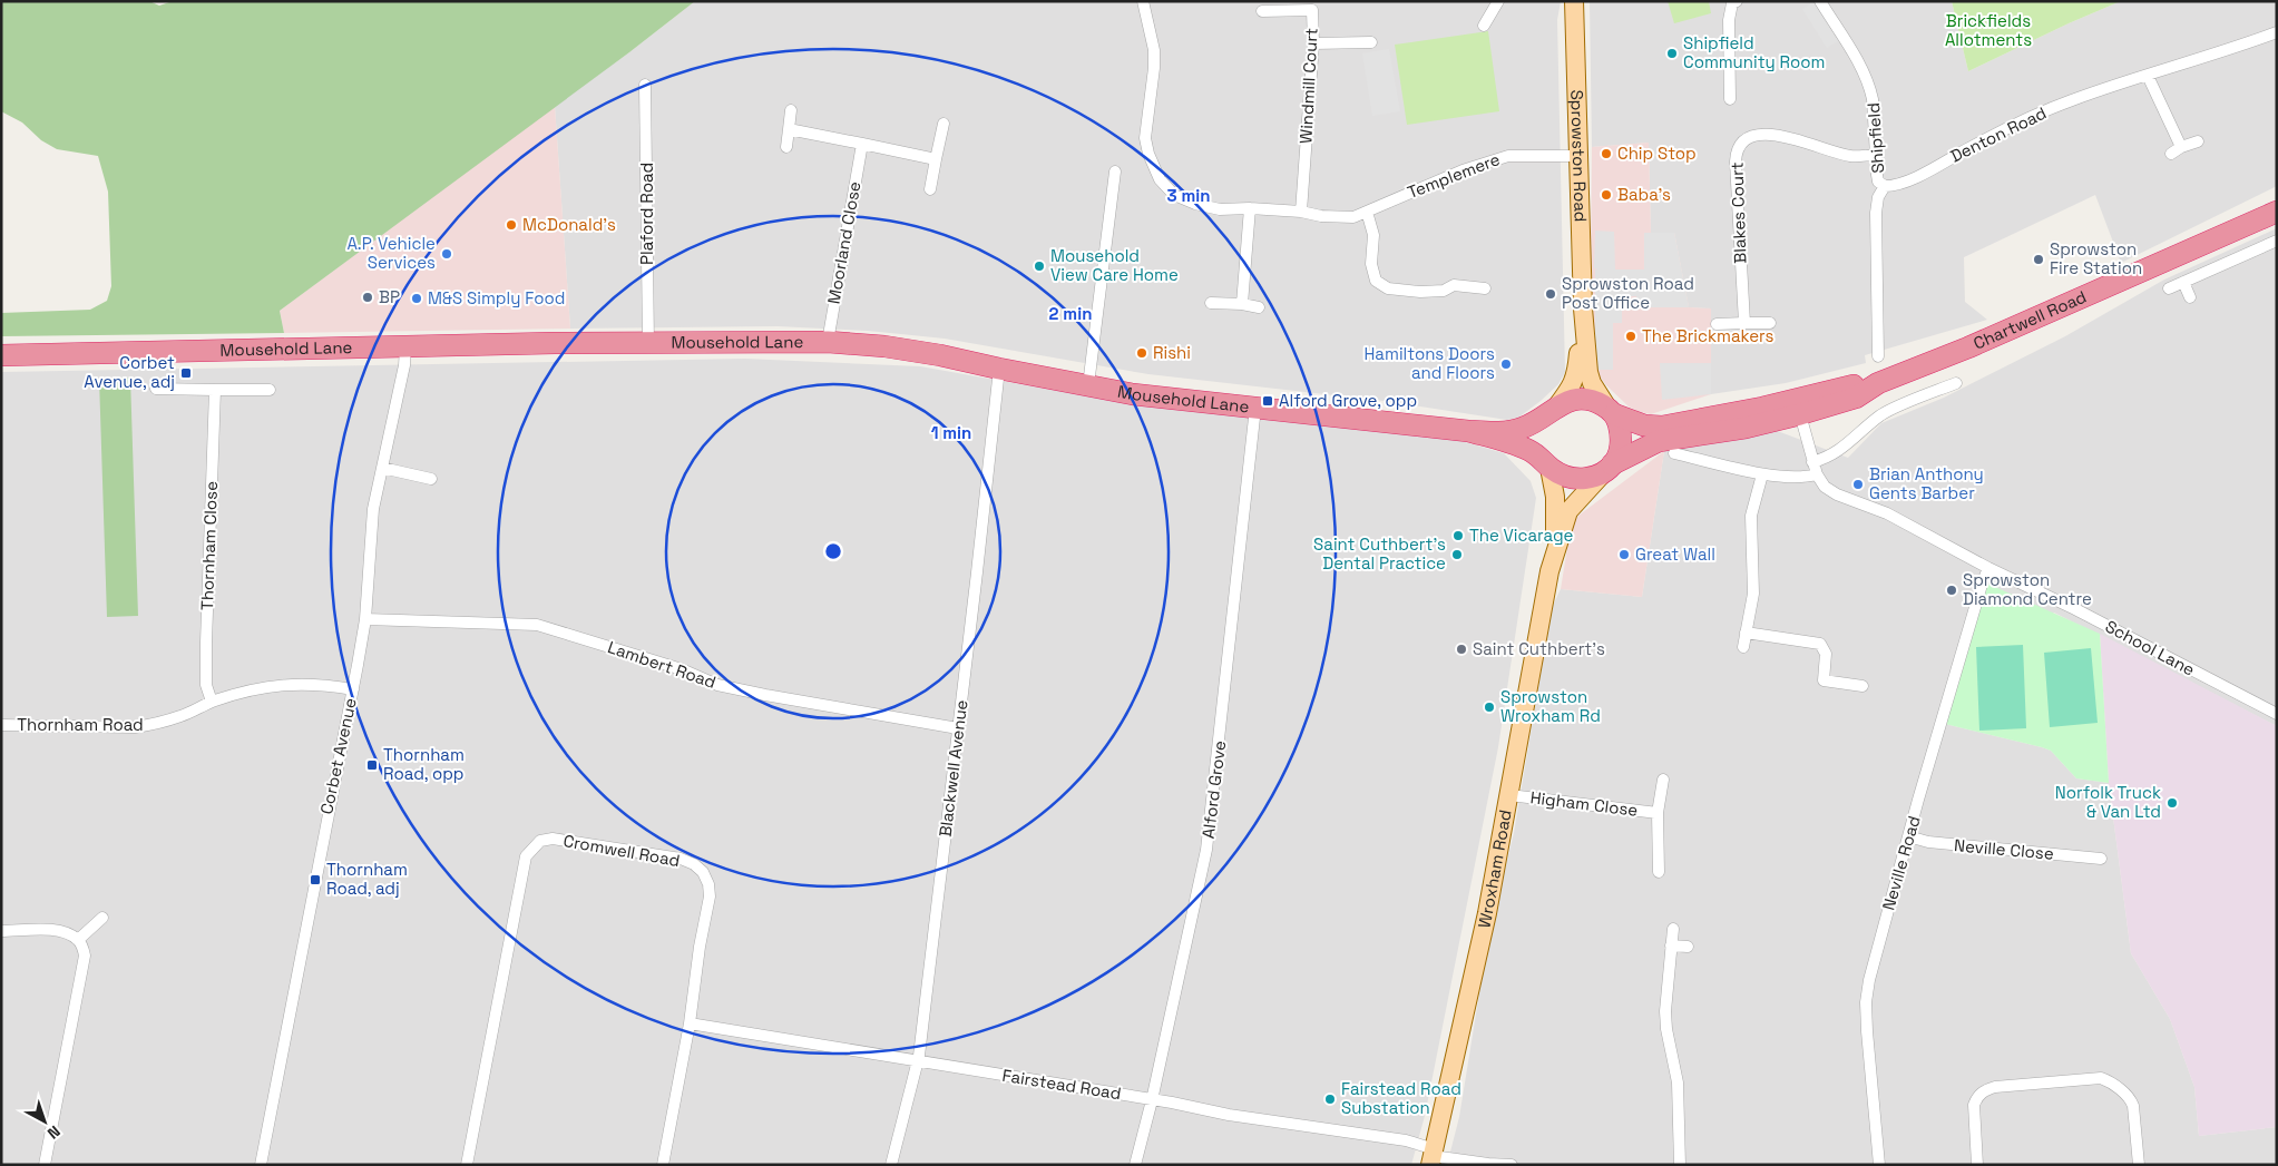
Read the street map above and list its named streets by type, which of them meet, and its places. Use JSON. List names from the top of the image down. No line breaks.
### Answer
{"streets":{"highway":["Chartwell Road","Mousehold Lane"],"main road":["Sprowston Road","Wroxham Road"],"street":["Windmill Court","Denton Road","Shipfield","Templemere","Blakes Court","Plaford Road","Moorland Close","Thornham Close","School Lane","Lambert Road","Thornham Road","Corbet Avenue","Blackwell Avenue","Alford Grove","Higham Close","Neville Close","Cromwell Road","Neville Road","Fairstead Road"]},"crossings":[["Windmill Court","Templemere"],["Denton Road","Shipfield"],["Shipfield","Blakes Court"],["Sprowston Road","Templemere"],["Sprowston Road","Chartwell Road"],["Sprowston Road","Mousehold Lane"],["Sprowston Road","Wroxham Road"],["Plaford Road","Mousehold Lane"],["Moorland Close","Mousehold Lane"],["Chartwell Road","Mousehold Lane"],["Chartwell Road","School Lane"],["Chartwell Road","Wroxham Road"],["Mousehold Lane","Corbet Avenue"],["Mousehold Lane","Blackwell Avenue"],["Mousehold Lane","Alford Grove"],["Mousehold Lane","Wroxham Road"],["Thornham Close","Thornham Road"],["School Lane","Neville Road"],["Lambert Road","Corbet Avenue"],["Lambert Road","Blackwell Avenue"],["Thornham Road","Corbet Avenue"],["Blackwell Avenue","Fairstead Road"],["Alford Grove","Fairstead Road"],["Higham Close","Wroxham Road"],["Neville Close","Neville Road"],["Cromwell Road","Fairstead Road"],["Wroxham Road","Fairstead Road"]],"parks":["Brickfields Allotments"],"places":{"other":["Shipfield Community Room","Chip Stop","Baba's","McDonald’s","A.P. Vehicle Services","Sprowston Fire Station","Mousehold View Care Home","Sprowston Road Post Office","BP","M&S Simply Food","The Brickmakers","Rishi","Hamiltons Doors and Floors","Brian Anthony Gents Barber","The Vicarage","Saint Cuthbert's Dental Practice","Great Wall","Sprowston Diamond Centre","Saint Cuthbert's","Sprowston Wroxham Rd","Norfolk Truck & Van Ltd","Fairstead Road Substation"],"transit":["Corbet Avenue, adj","Alford Grove, opp","Thornham Road, opp","Thornham Road, adj"]},"north":"bottom right","rings":["3 min","2 min","1 min"]}
